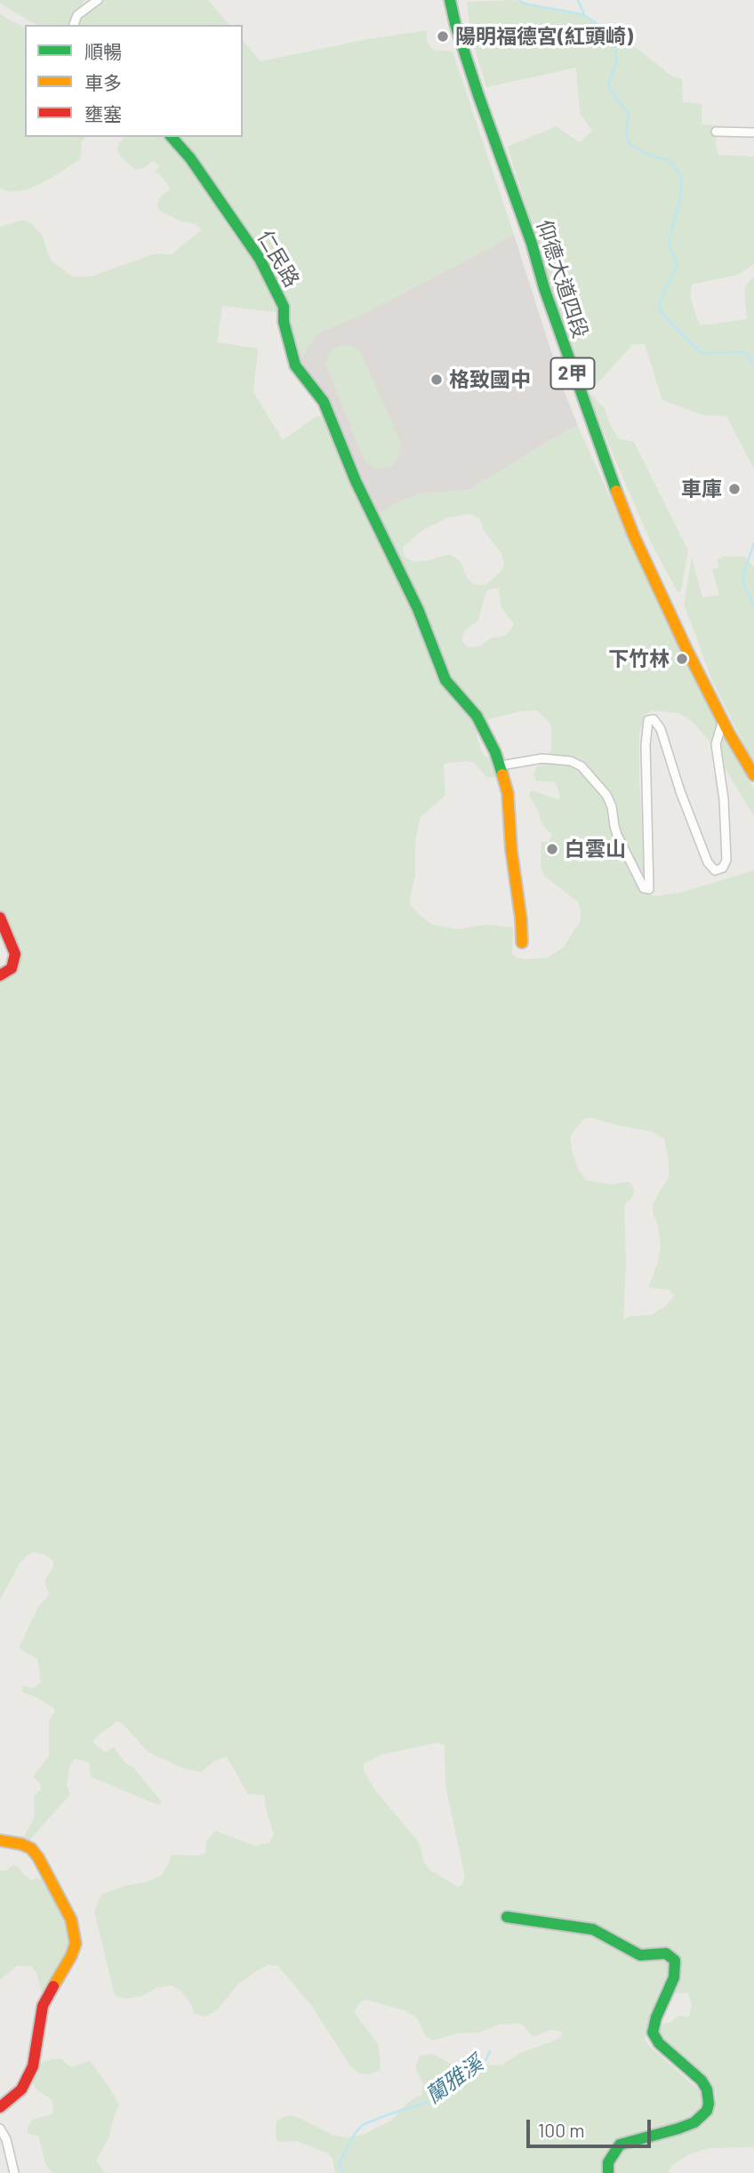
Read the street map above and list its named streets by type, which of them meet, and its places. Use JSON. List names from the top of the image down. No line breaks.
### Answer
{"streets":{"street":["仁民路","仰德大道四段","2甲"]},"water":["蘭雅溪"],"places":["陽明福德宮(紅頭崎)","格致國中","車庫","下竹林","白雲山"],"legend":["順暢","車多","壅塞"],"scale_bar":"100 m"}
